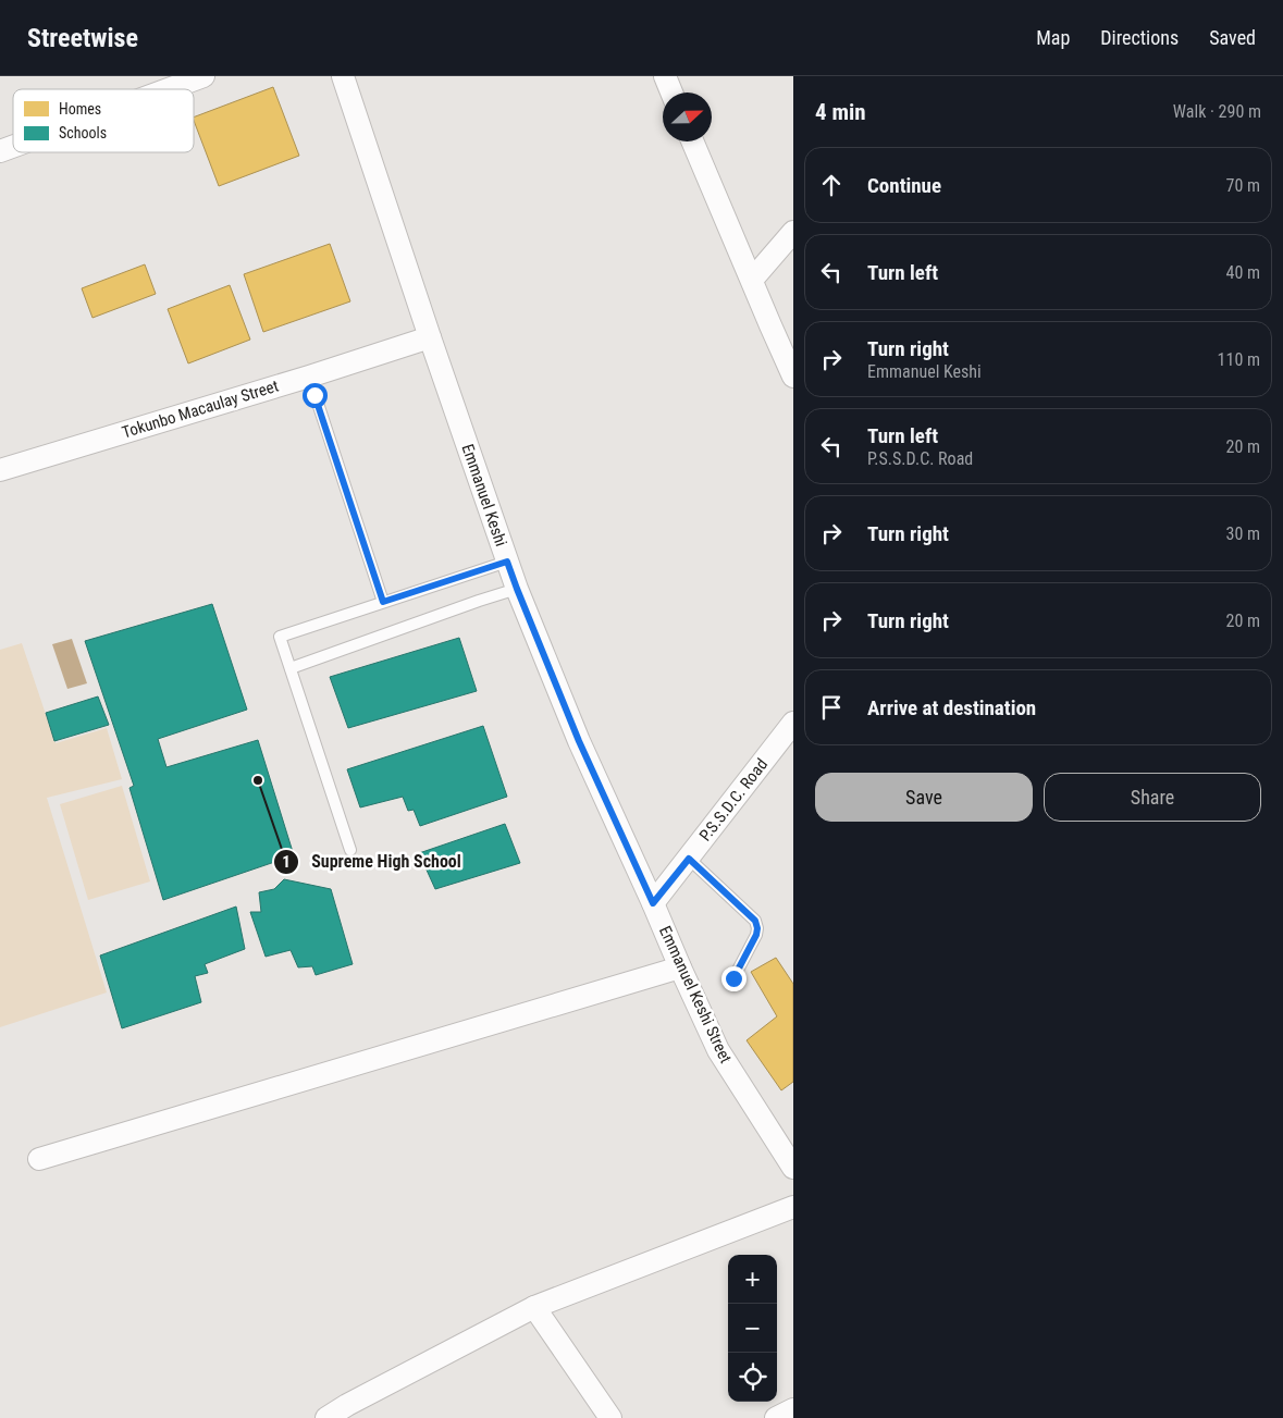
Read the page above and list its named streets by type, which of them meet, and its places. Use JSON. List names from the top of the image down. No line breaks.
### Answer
{"streets":{"street":["Tokunbo Macaulay Street","Emmanuel Keshi","P.S.S.D.C. Road","Emmanuel Keshi Street"]},"crossings":[["Tokunbo Macaulay Street","Emmanuel Keshi"],["Emmanuel Keshi","P.S.S.D.C. Road"],["Emmanuel Keshi","Emmanuel Keshi Street"],["P.S.S.D.C. Road","Emmanuel Keshi Street"]],"places":["Supreme High School"],"legend":["Homes","Schools"],"north":"right","page":{"header":"Streetwise","nav":["Map","Directions","Saved"],"heading":["4 min","Walk · 290 m"],"list":[["Continue","70 m"],["Turn left","40 m"],["Turn right","Emmanuel Keshi","110 m"],["Turn left","P.S.S.D.C. Road","20 m"],["Turn right","30 m"],["Turn right","20 m"],"Arrive at destination"],"buttons":["Save","Share"],"map_buttons":["+","−"]}}
